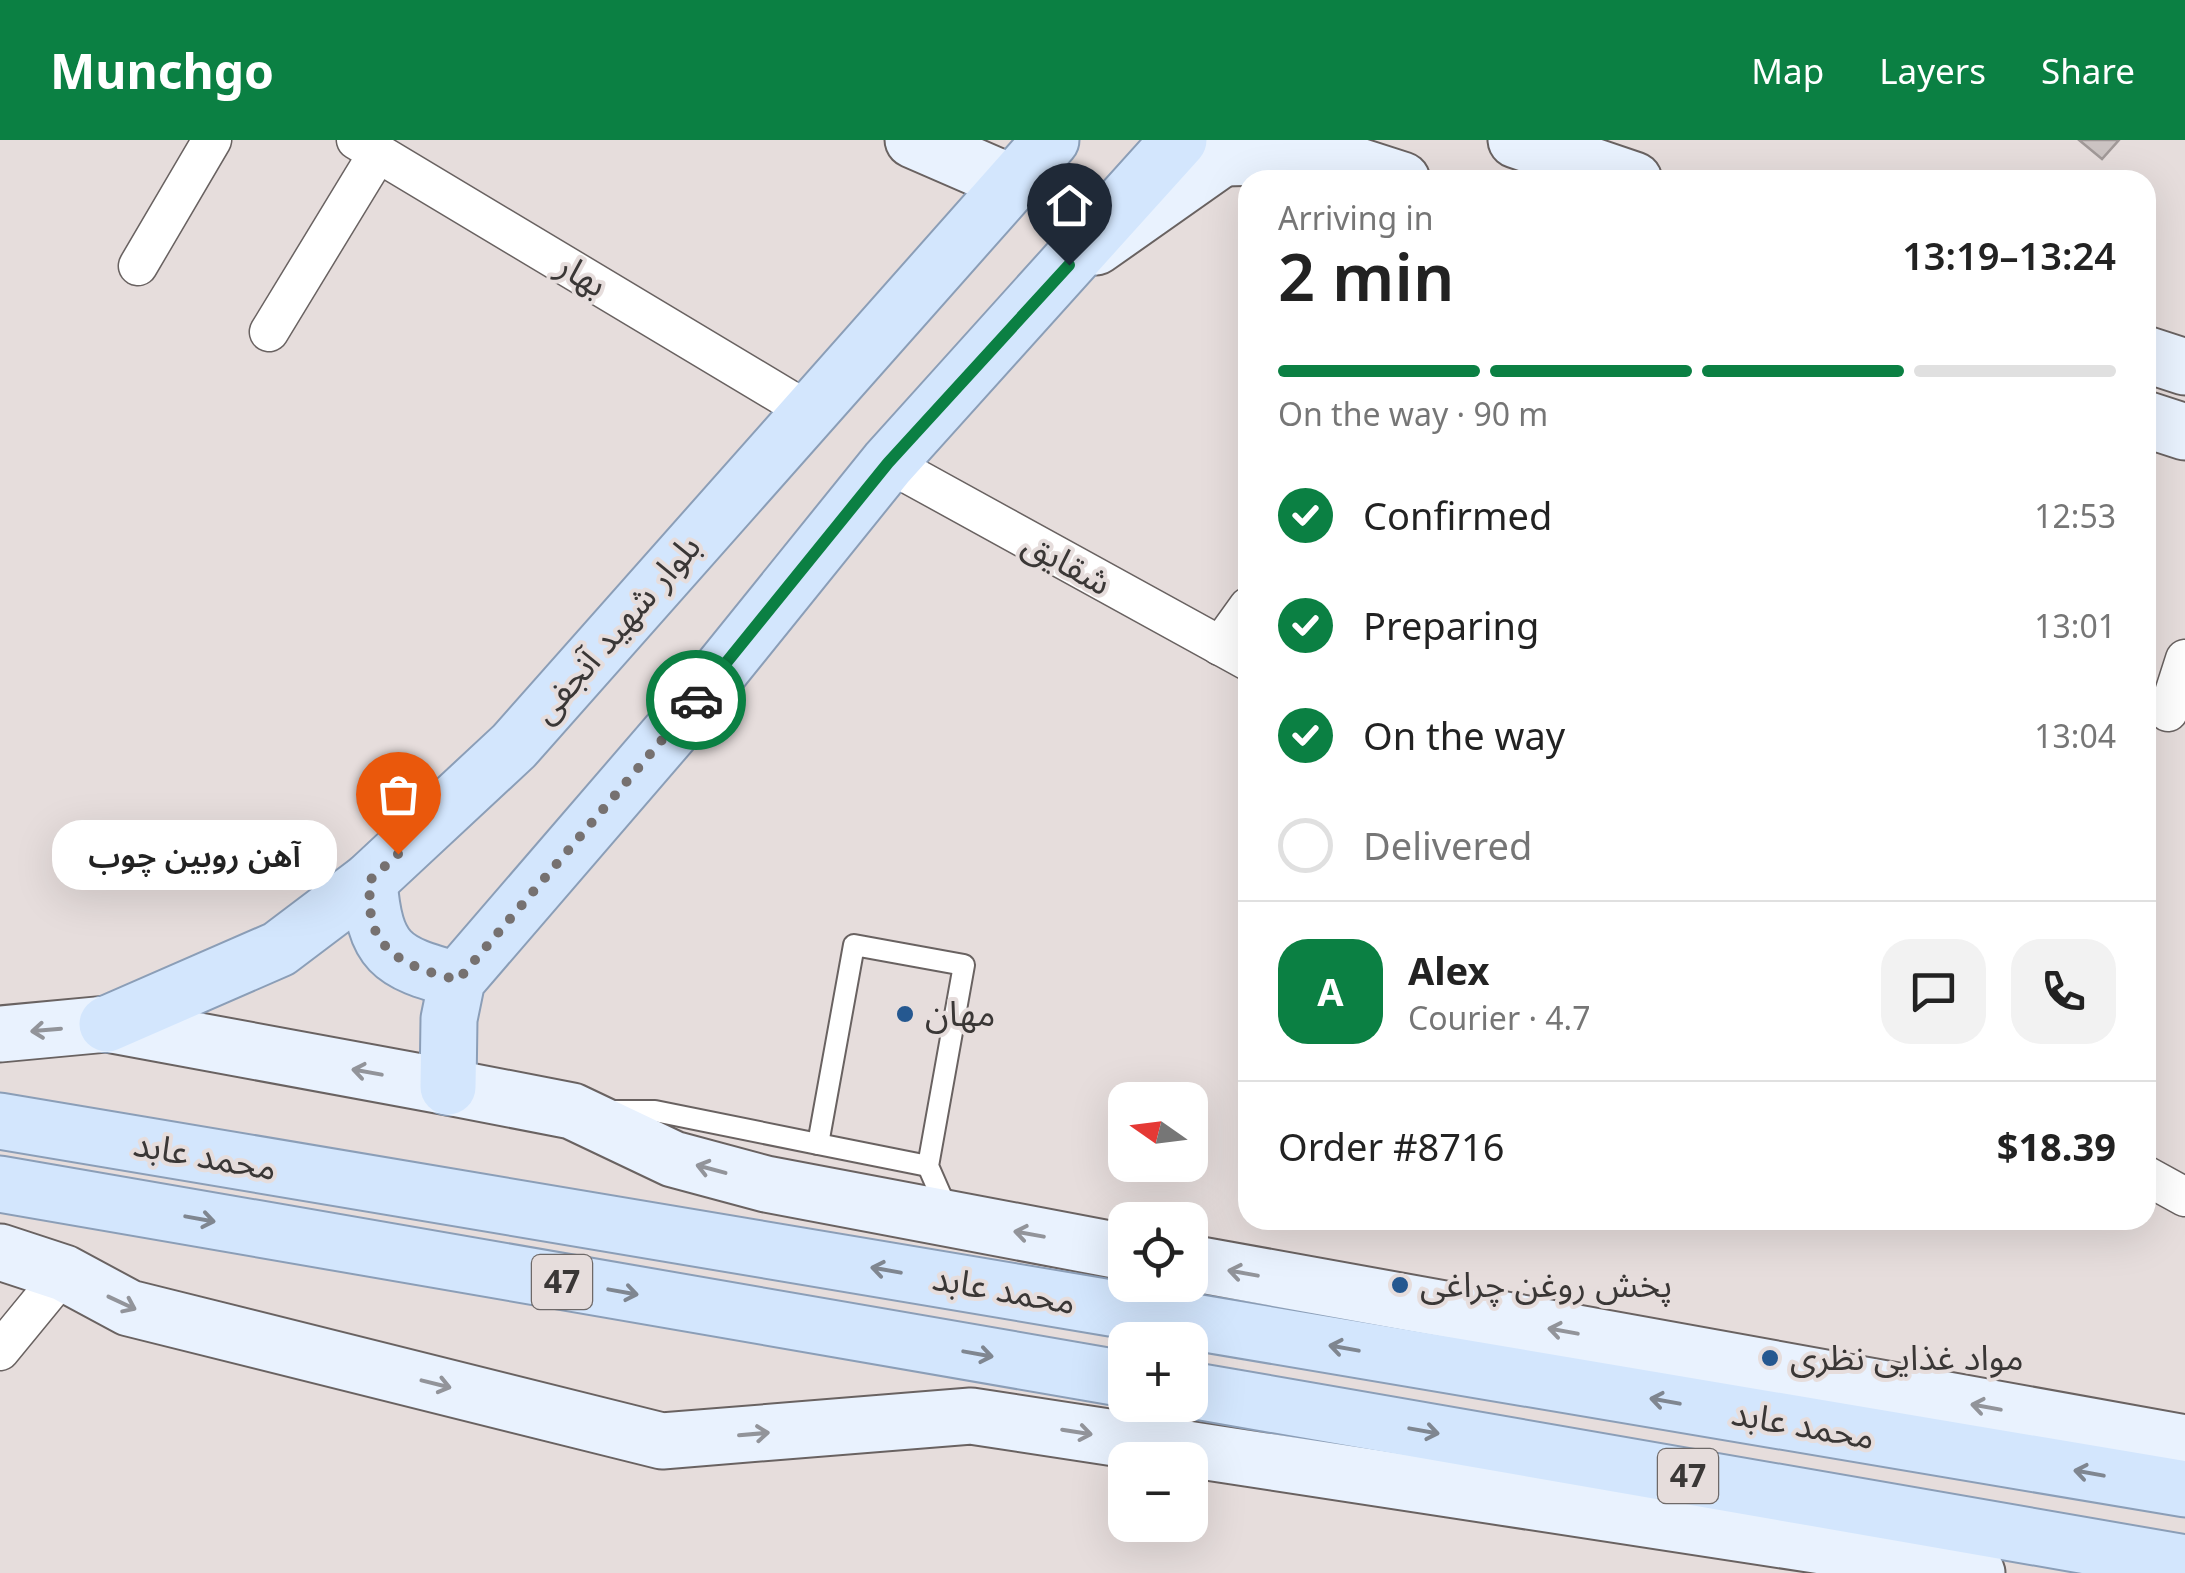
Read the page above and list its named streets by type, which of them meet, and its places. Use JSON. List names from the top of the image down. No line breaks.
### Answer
{"streets":{"main road":["بلوار شهید آنجفی","محمد عابد","47"],"street":["بهار","شقایق"]},"crossings":[["بهار","بلوار شهید آنجفی"]],"places":["آهن روبین چوب","مهان","پخش روغن چراغی","مواد غذایی نظری"],"north":"left","page":{"header":"Munchgo","nav":["Map","Layers","Share"],"heading":["2 min","Arriving in","13:19–13:24"],"panel":["Alex","Courier · 4.7","Order #8716","$18.39"],"bar":"On the way · 90 m","list":[["Confirmed","12:53"],["Preparing","13:01"],["On the way","13:04"],"Delivered"],"bubble":"آهن روبین چوب","round":"A","map_buttons":["+","−"]}}
